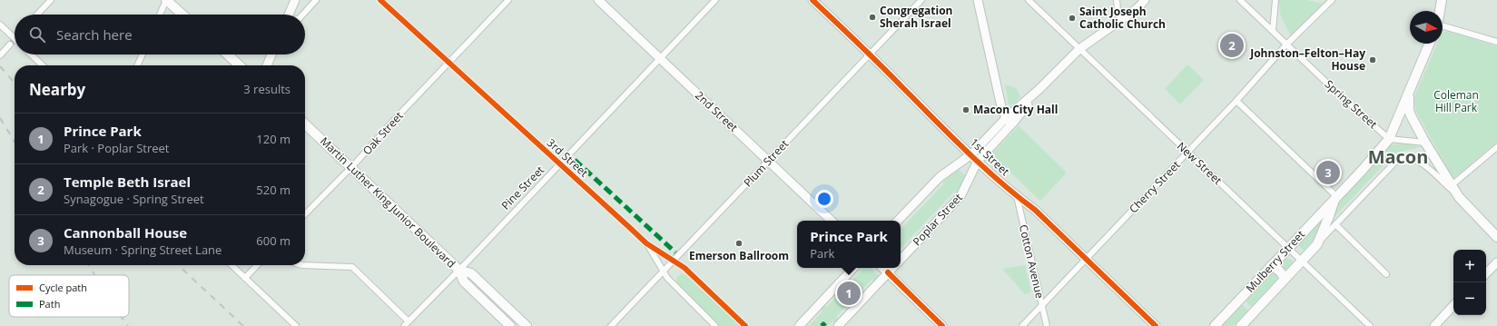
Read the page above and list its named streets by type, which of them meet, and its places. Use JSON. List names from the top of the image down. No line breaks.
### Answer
{"streets":{"main road":["Martin Luther King Junior Boulevard","Mulberry Street"],"street":["Spring Street","2nd Street","Oak Street","1st Street","3rd Street","Plum Street","New Street","Cherry Street","Pine Street","Poplar Street","Cotton Avenue"]},"crossings":[["Spring Street","Cherry Street"],["Spring Street","Mulberry Street"],["2nd Street","Plum Street"],["2nd Street","Pine Street"],["Oak Street","3rd Street"],["Oak Street","Martin Luther King Junior Boulevard"],["1st Street","Plum Street"],["1st Street","Cherry Street"],["1st Street","Poplar Street"],["1st Street","Cotton Avenue"],["3rd Street","Plum Street"],["3rd Street","Pine Street"],["New Street","Cherry Street"],["New Street","Poplar Street"],["New Street","Mulberry Street"],["Cherry Street","Cotton Avenue"],["Pine Street","Martin Luther King Junior Boulevard"]],"districts":["Macon"],"parks":["Coleman Hill Park"],"places":["Congregation Sherah Israel","Saint Joseph Catholic Church","Johnston–Felton–Hay House","Macon City Hall","Emerson Ballroom"],"legend":["Cycle path","Path"],"north":"right","page":{"search":"Search here","pins":["2","3","1"],"heading":["Nearby","3 results"],"list":[{"mark":"1","name":"Prince Park","note":"Park · Poplar Street","value":"120 m"},{"mark":"2","name":"Temple Beth Israel","note":"Synagogue · Spring Street","value":"520 m"},{"mark":"3","name":"Cannonball House","note":"Museum · Spring Street Lane","value":"600 m"}],"popup":["Prince Park","Park"],"map_buttons":["+","−"]}}
